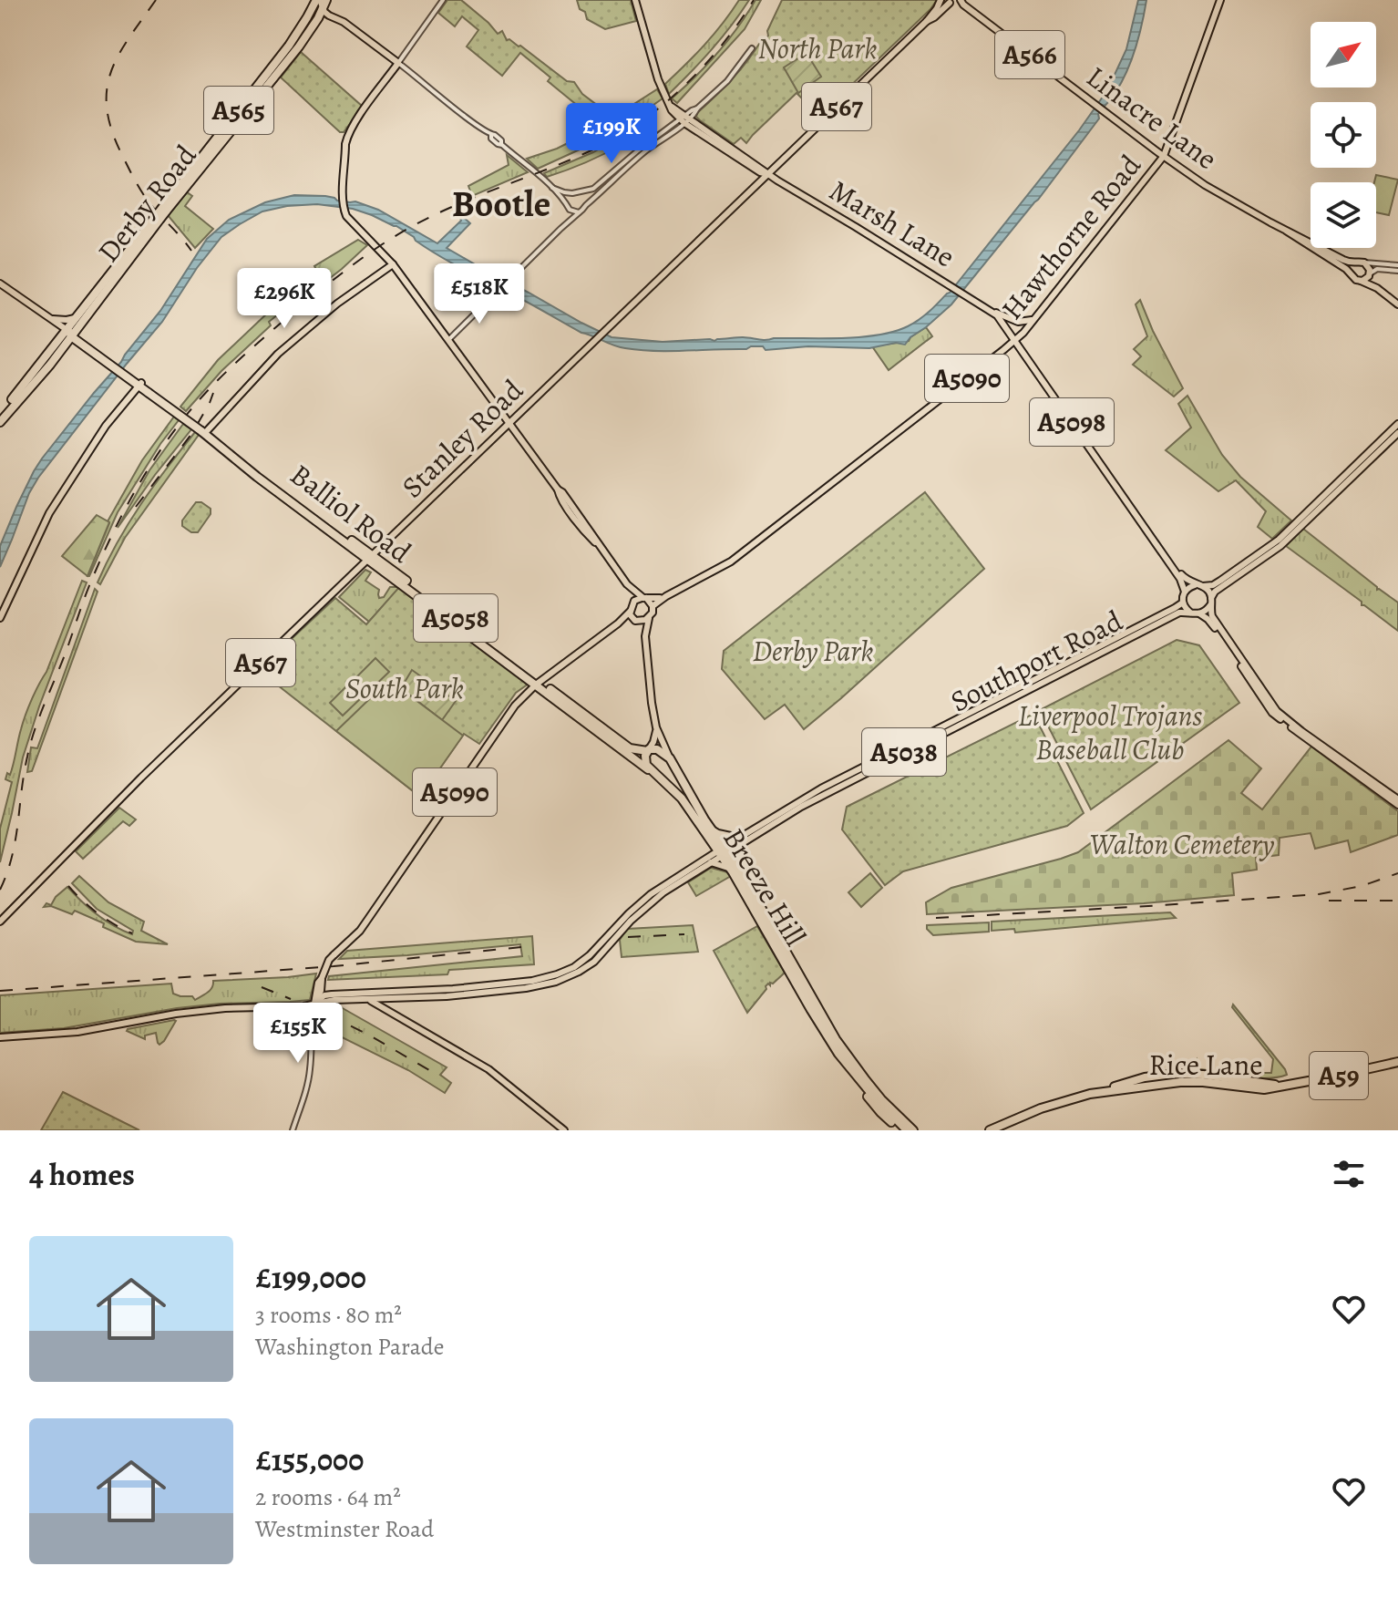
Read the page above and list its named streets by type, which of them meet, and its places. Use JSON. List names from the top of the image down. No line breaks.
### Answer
{"streets":{"highway":["A565","Derby Road","Balliol Road","A5058","Breeze Hill","Rice Lane","A59"],"main road":["A566","A567","Linacre Lane","Marsh Lane","Hawthorne Road","A5090","A5098","Stanley Road","Southport Road","A5038"]},"crossings":[["Linacre Lane","Hawthorne Road"],["Linacre Lane","Stanley Road"],["Derby Road","A5058"],["Marsh Lane","Hawthorne Road"],["Marsh Lane","A5098"],["Marsh Lane","Stanley Road"],["Hawthorne Road","A5090"],["Hawthorne Road","A5098"],["Hawthorne Road","Breeze Hill"],["A5090","Balliol Road"],["A5090","A5058"],["A5090","Breeze Hill"],["A5098","Southport Road"],["A5098","A5038"],["Stanley Road","Balliol Road"],["Balliol Road","A5058"],["A5058","Breeze Hill"],["Southport Road","A5038"],["Southport Road","Breeze Hill"]],"districts":["Bootle"],"parks":["North Park","Derby Park","South Park","Liverpool Trojans Baseball Club","Walton Cemetery"],"north":"top right","page":{"price":["£199K","£518K","£296K","£155K"],"heading":"4 homes","list":[{"name":"£199,000","note":"3 rooms · 80 m² · Washington Parade"},{"name":"£155,000","note":"2 rooms · 64 m² · Westminster Road"}]}}
